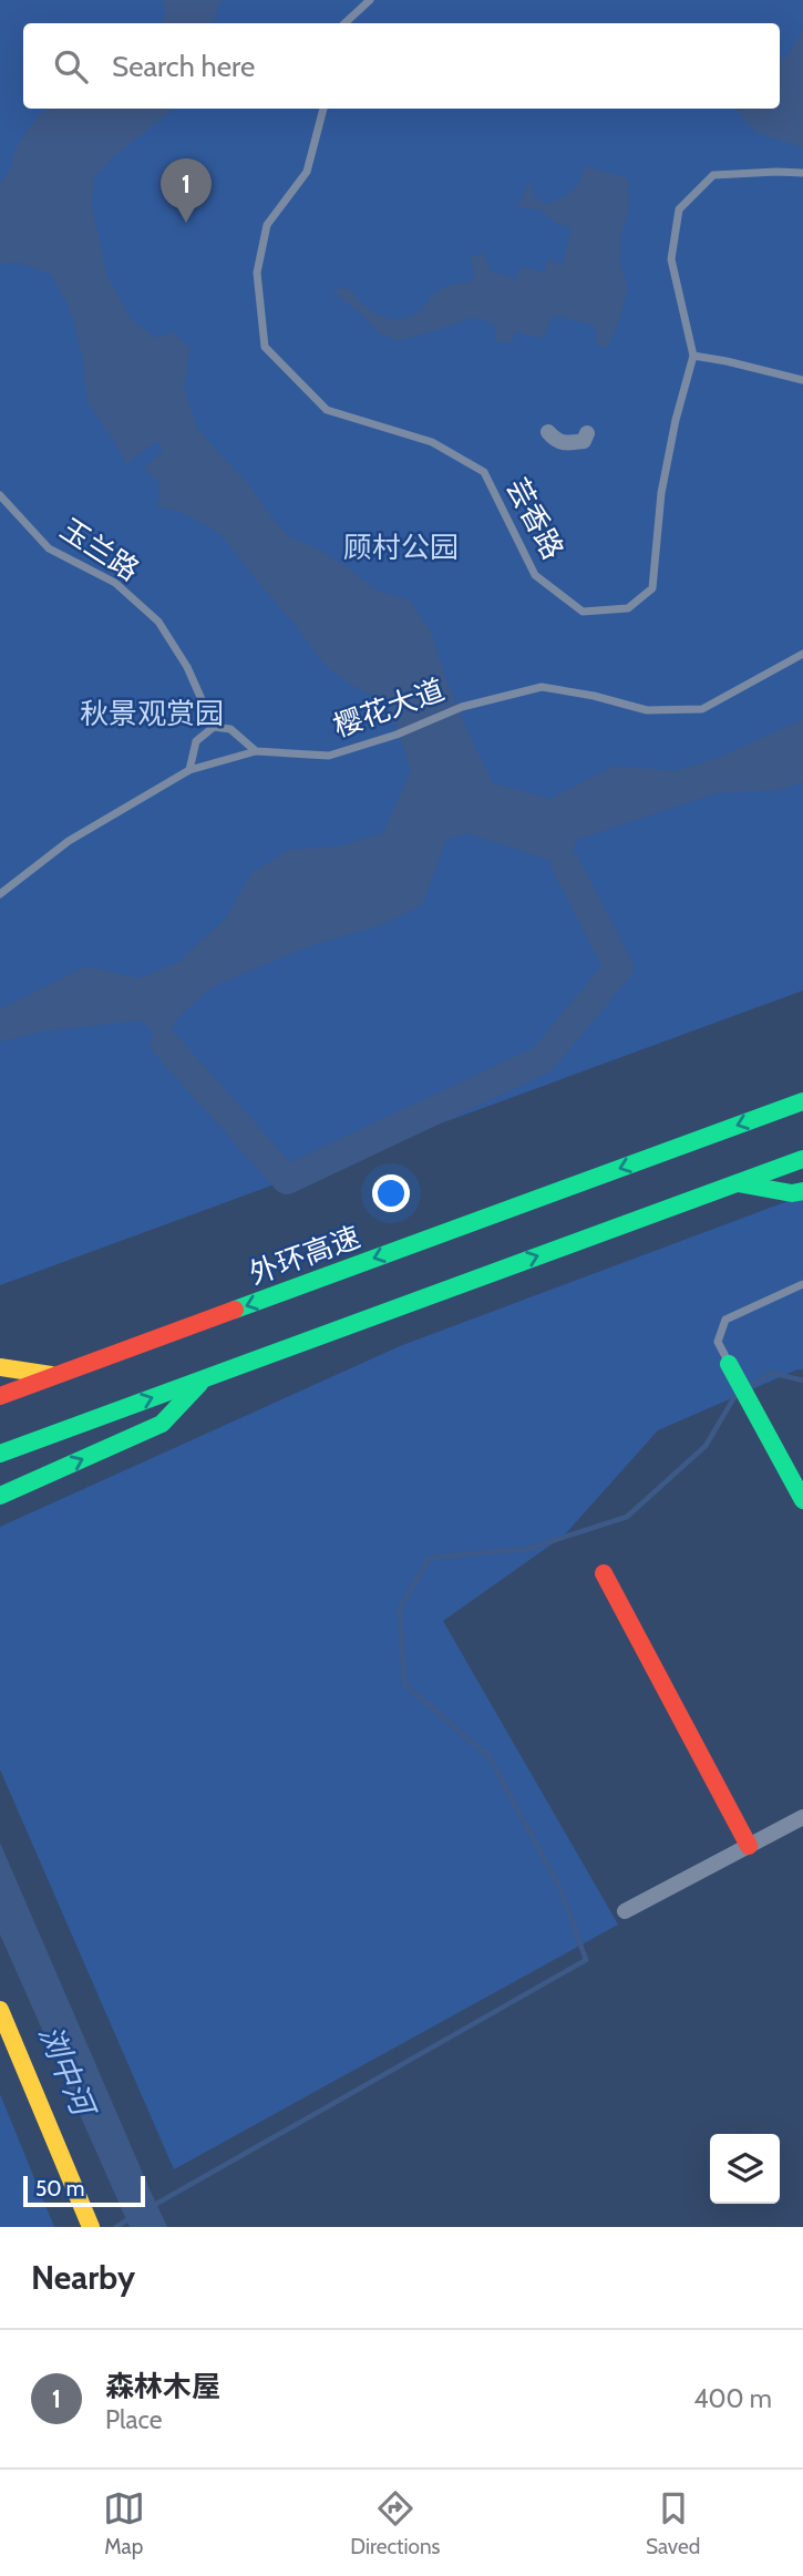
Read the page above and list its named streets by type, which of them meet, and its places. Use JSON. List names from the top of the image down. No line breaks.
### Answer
{"streets":{"main road":["外环高速"],"lane":["芸香路","玉兰路","樱花大道"]},"water":["浏中河"],"parks":["顾村公园","秋景观赏园"],"scale_bar":"50 m","page":{"search":"Search here","pins":"1","scale":"50 m","heading":"Nearby","list":[{"mark":"1","name":"森林木屋","note":"Place","value":"400 m"}],"nav":["Map","Directions","Saved"]}}
